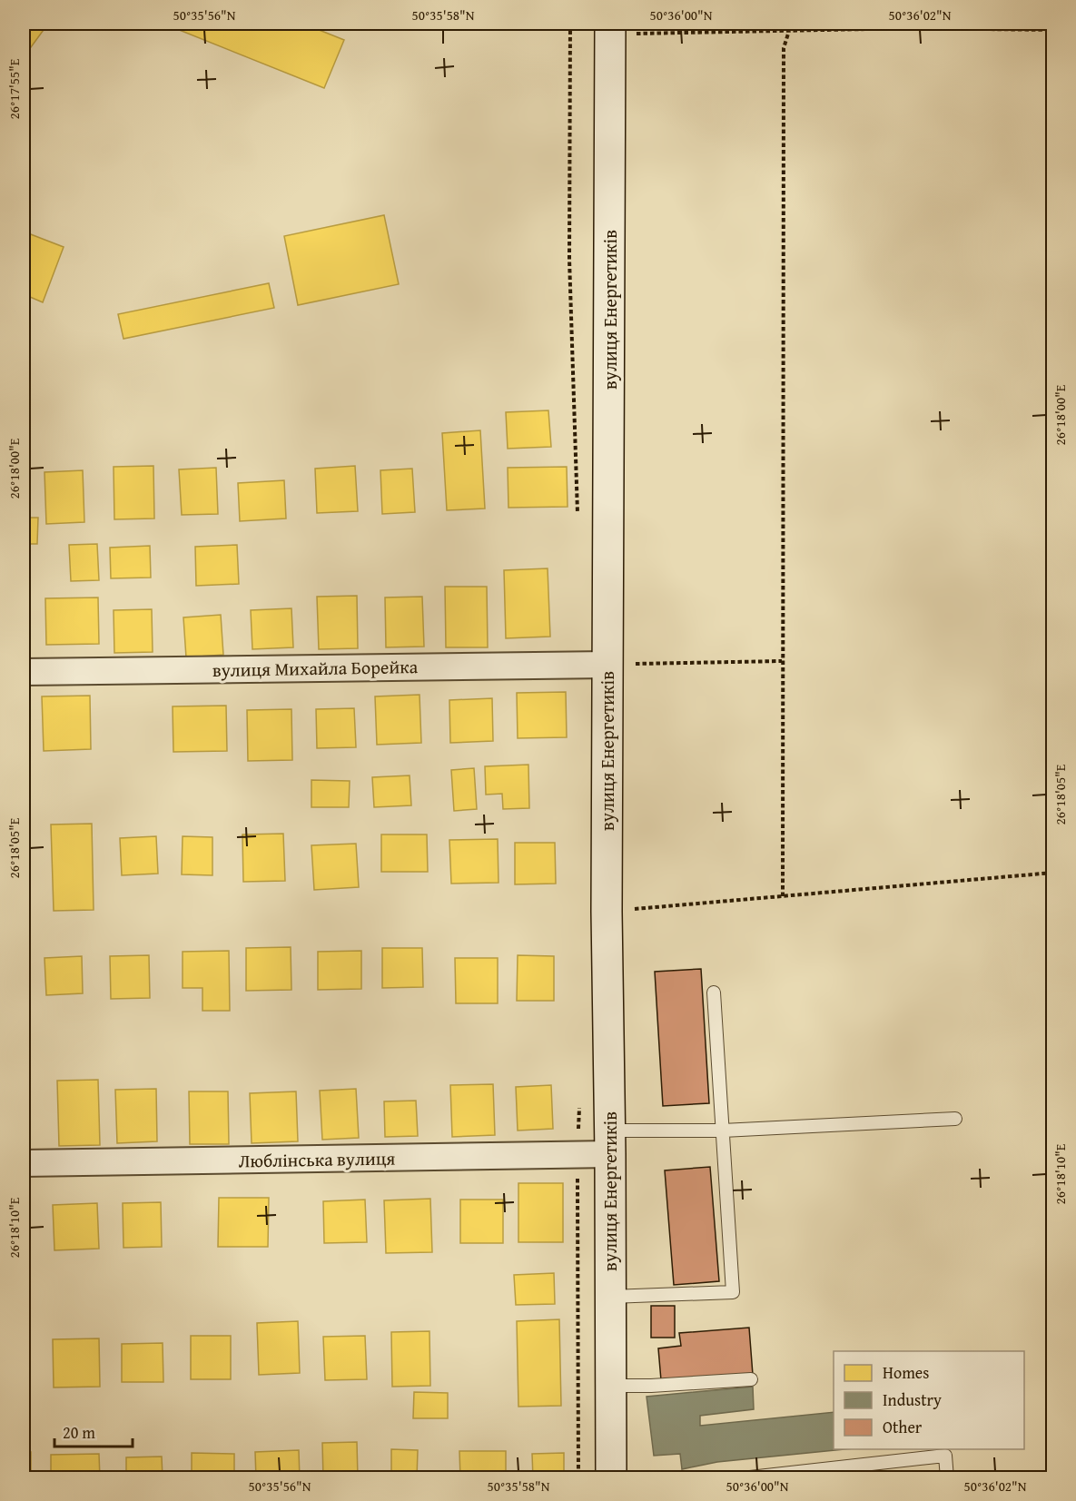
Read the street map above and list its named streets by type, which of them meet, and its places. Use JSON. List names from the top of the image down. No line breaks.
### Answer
{"streets":{"street":["вулиця Енергетиків","вулиця Михайла Борейка","Люблінська вулиця"]},"crossings":[["вулиця Енергетиків","вулиця Михайла Борейка"],["вулиця Енергетиків","Люблінська вулиця"]],"legend":["Homes","Industry","Other"],"scale_bar":"20 m","coordinates":["50°35'56\"N","50°35'58\"N","50°36'00\"N","50°36'02\"N","26°17'55\"E","26°18'00\"E","26°18'05\"E","26°18'10\"E"]}
